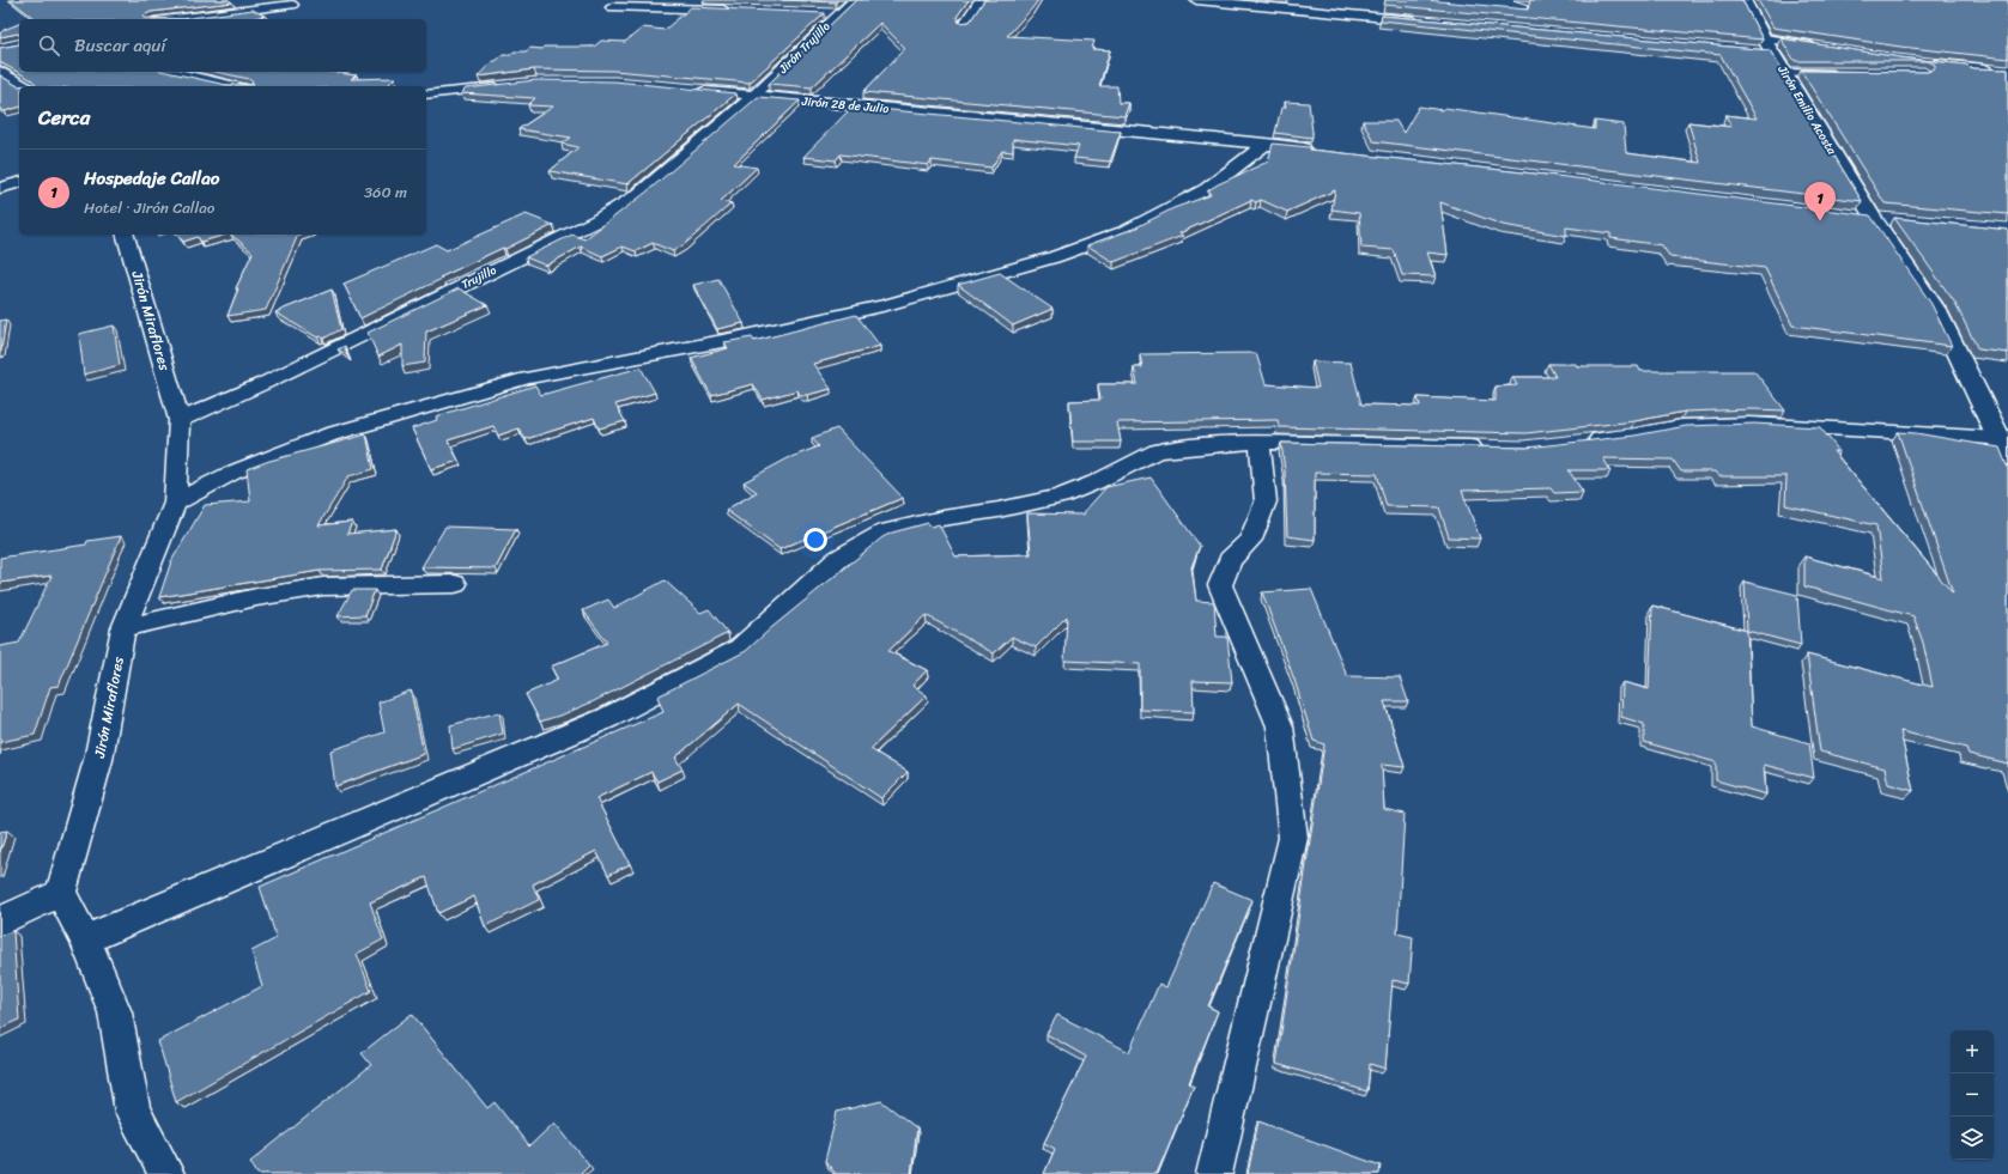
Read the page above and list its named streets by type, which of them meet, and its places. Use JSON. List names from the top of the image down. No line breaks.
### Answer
{"streets":{"street":["Jirón Trujillo","Jirón 28 de Julio","Jirón Emilio Acosta","Trujillo","Jirón Miraflores"]},"crossings":[["Jirón Trujillo","Jirón 28 de Julio"],["Jirón Trujillo","Trujillo"],["Jirón 28 de Julio","Trujillo"],["Trujillo","Jirón Miraflores"]],"page":{"search":"Buscar aquí","heading":"Cerca","list":[{"mark":"1","name":"Hospedaje Callao","note":"Hotel · Jirón Callao","value":"360 m"}],"pins":"1","map_buttons":["+","−"]}}
